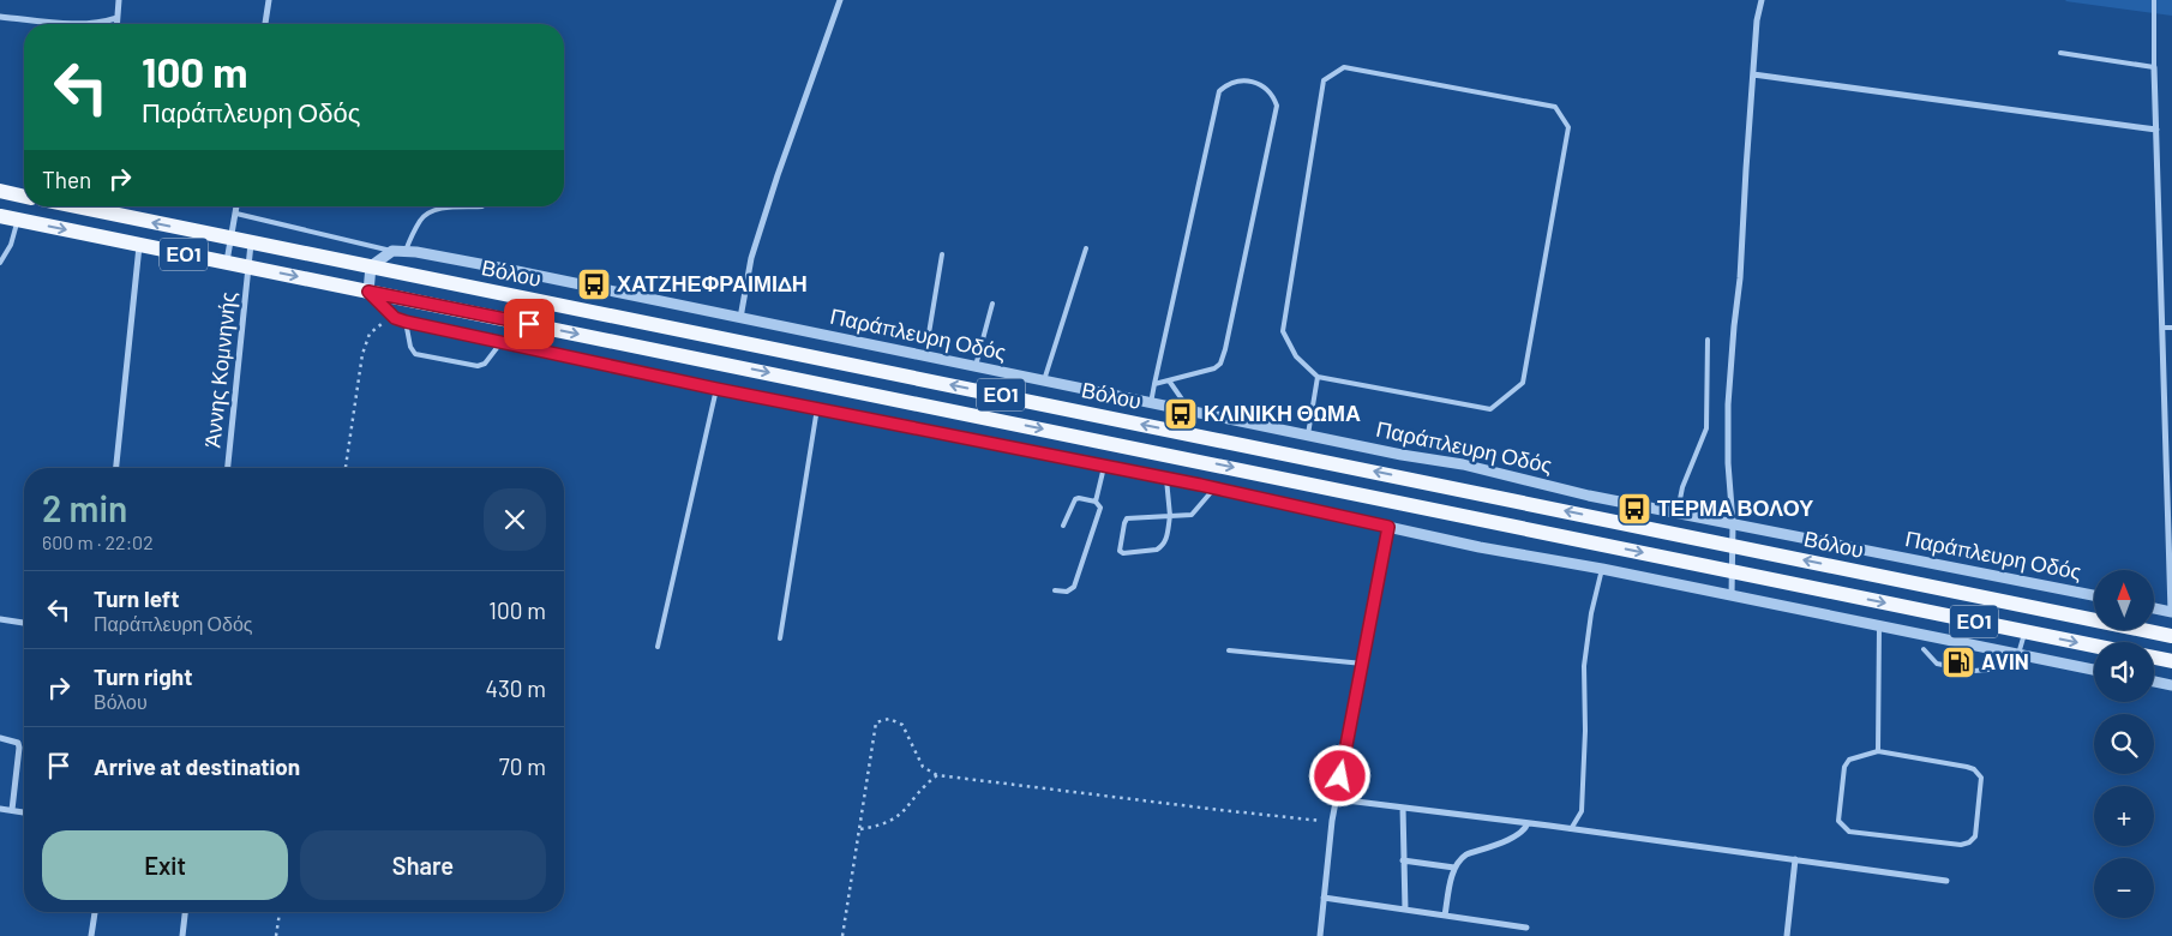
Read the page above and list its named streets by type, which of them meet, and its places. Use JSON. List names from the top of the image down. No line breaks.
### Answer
{"streets":{"main road":["ΕΟ1","Βόλου"],"street":["Παράπλευρη Οδός","Άννης Κομνηνής"]},"crossings":[["ΕΟ1","Άννης Κομνηνής"],["Βόλου","Άννης Κομνηνής"]],"places":{"bus stop":["ΧΑΤΖΗΕΦΡΑΙΜΙΔΗ","ΚΛΙΝΙΚΗ ΘΩΜΑ","ΤΕΡΜΑ ΒΟΛΟΥ"],"fuel station":["AVIN"]},"north":"top","page":{"turn":["100 m","Παράπλευρη Οδός"],"then":"Then","heading":["2 min","600 m · 22:02"],"map_buttons":["+","−"],"list":[{"name":"Turn left","note":"Παράπλευρη Οδός","value":"100 m"},{"name":"Turn right","note":"Βόλου","value":"430 m"},{"name":"Arrive at destination","value":"70 m"}],"buttons":["Exit","Share"]}}
